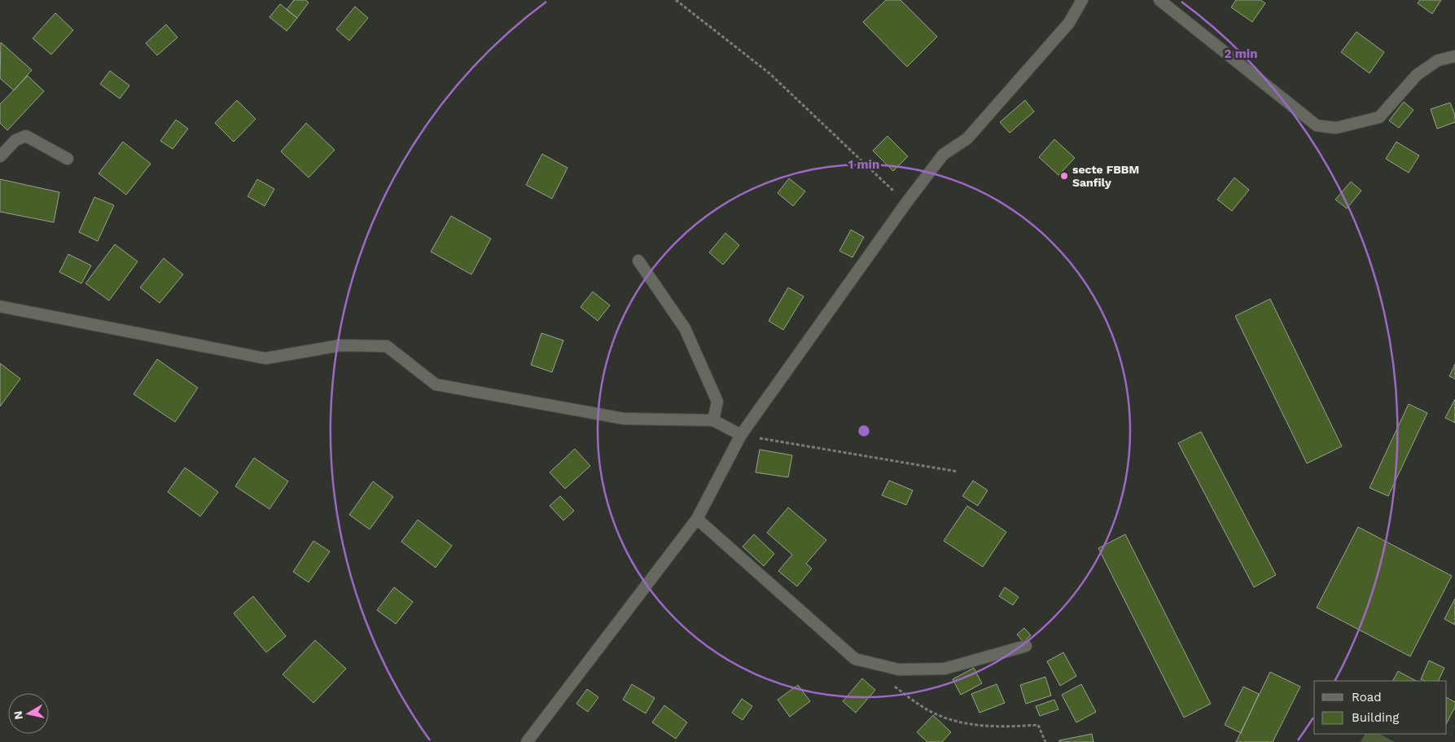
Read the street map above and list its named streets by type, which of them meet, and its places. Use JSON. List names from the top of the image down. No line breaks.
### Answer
{"places":["secte FBBM Sanfily"],"legend":["Road","Building"],"north":"left","rings":["2 min","1 min"]}
